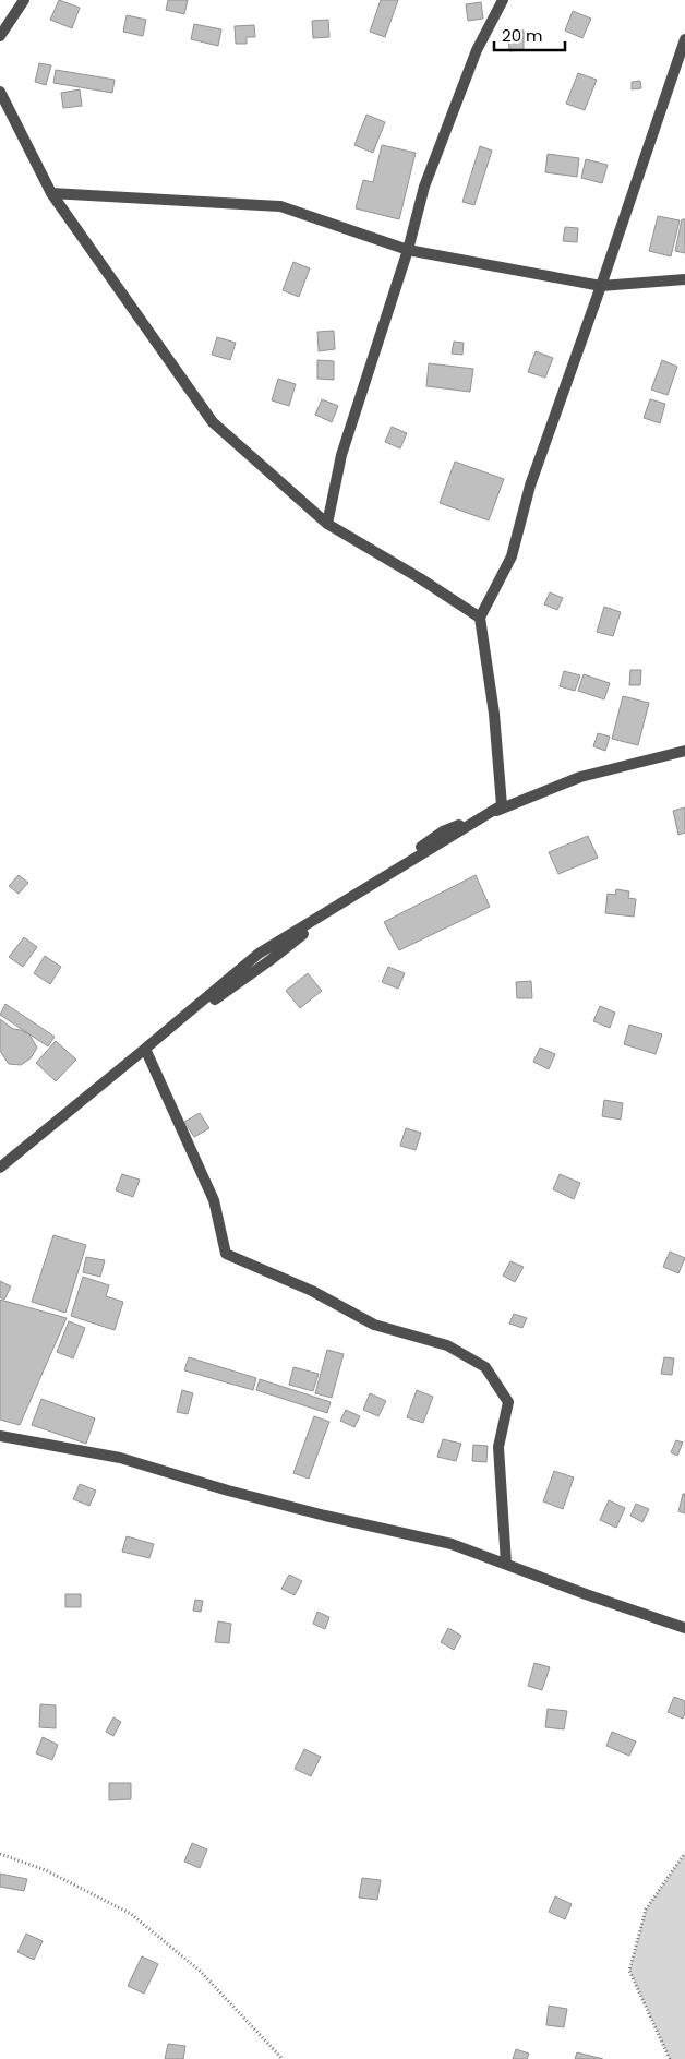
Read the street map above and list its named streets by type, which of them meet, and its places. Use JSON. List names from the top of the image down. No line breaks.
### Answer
{"scale_bar":"20 m"}
